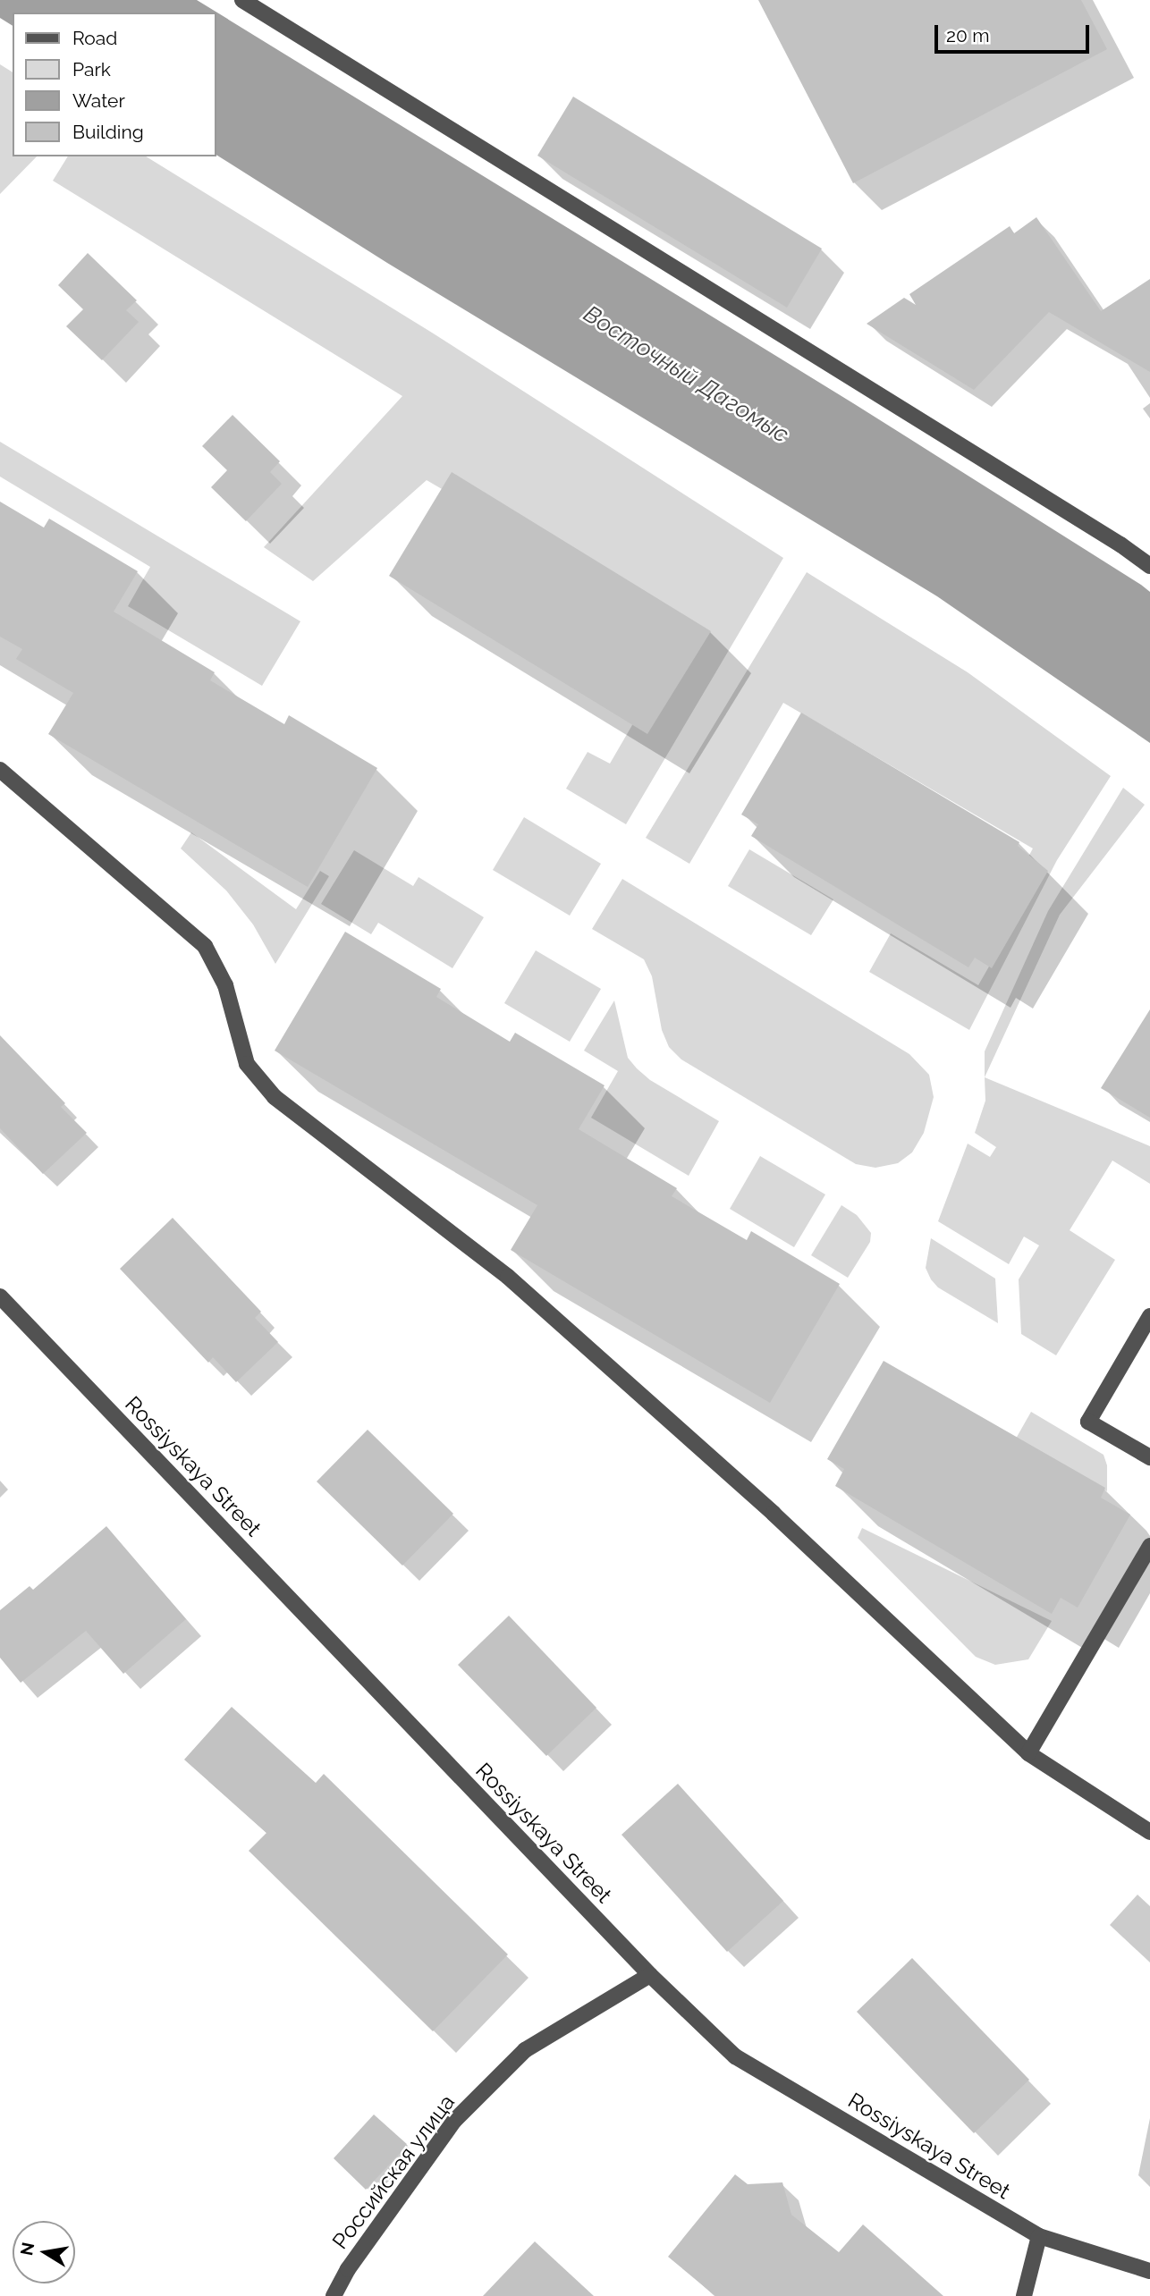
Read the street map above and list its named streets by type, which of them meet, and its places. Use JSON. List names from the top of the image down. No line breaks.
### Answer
{"streets":{"street":["Rossiyskaya Street","Российская улица"]},"crossings":[["Rossiyskaya Street","Российская улица"]],"water":["Восточный Дагомыс"],"legend":["Road","Park","Water","Building"],"scale_bar":"20 m","north":"left"}
